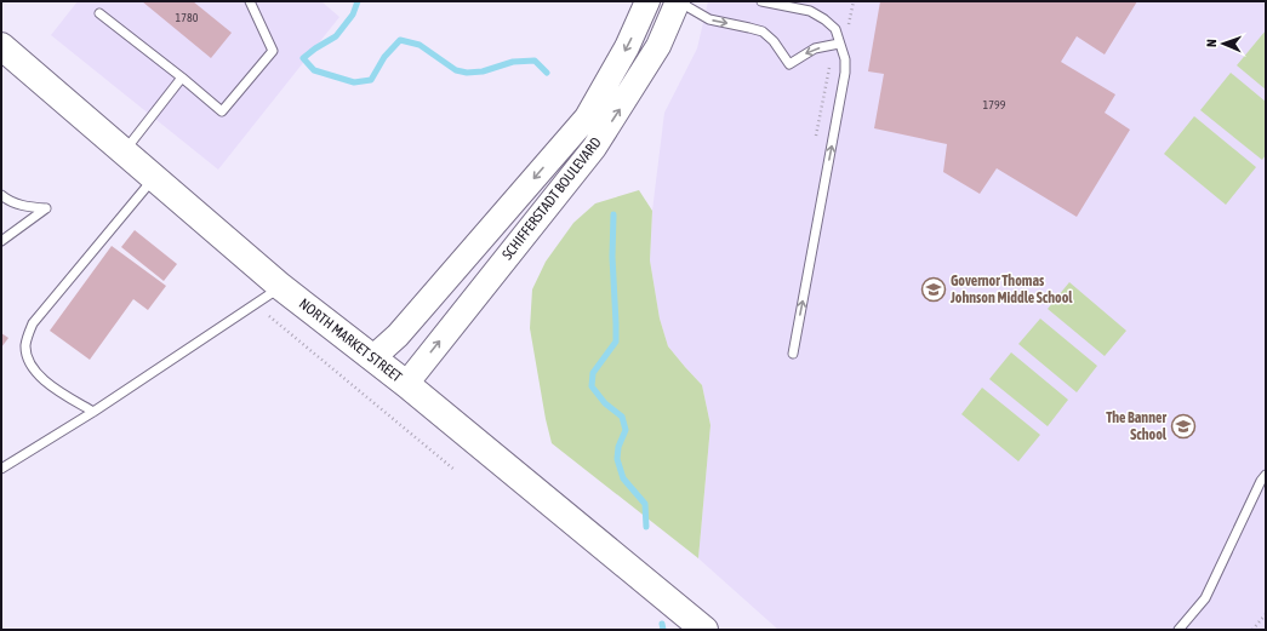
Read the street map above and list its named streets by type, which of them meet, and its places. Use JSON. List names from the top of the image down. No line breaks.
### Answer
{"streets":{"main road":["SCHIFFERSTADT BOULEVARD","NORTH MARKET STREET"]},"crossings":[["SCHIFFERSTADT BOULEVARD","NORTH MARKET STREET"]],"places":{"school or university":["Governor Thomas Johnson Middle School","The Banner School"]},"house_numbers":["1780","1799"],"north":"left"}
